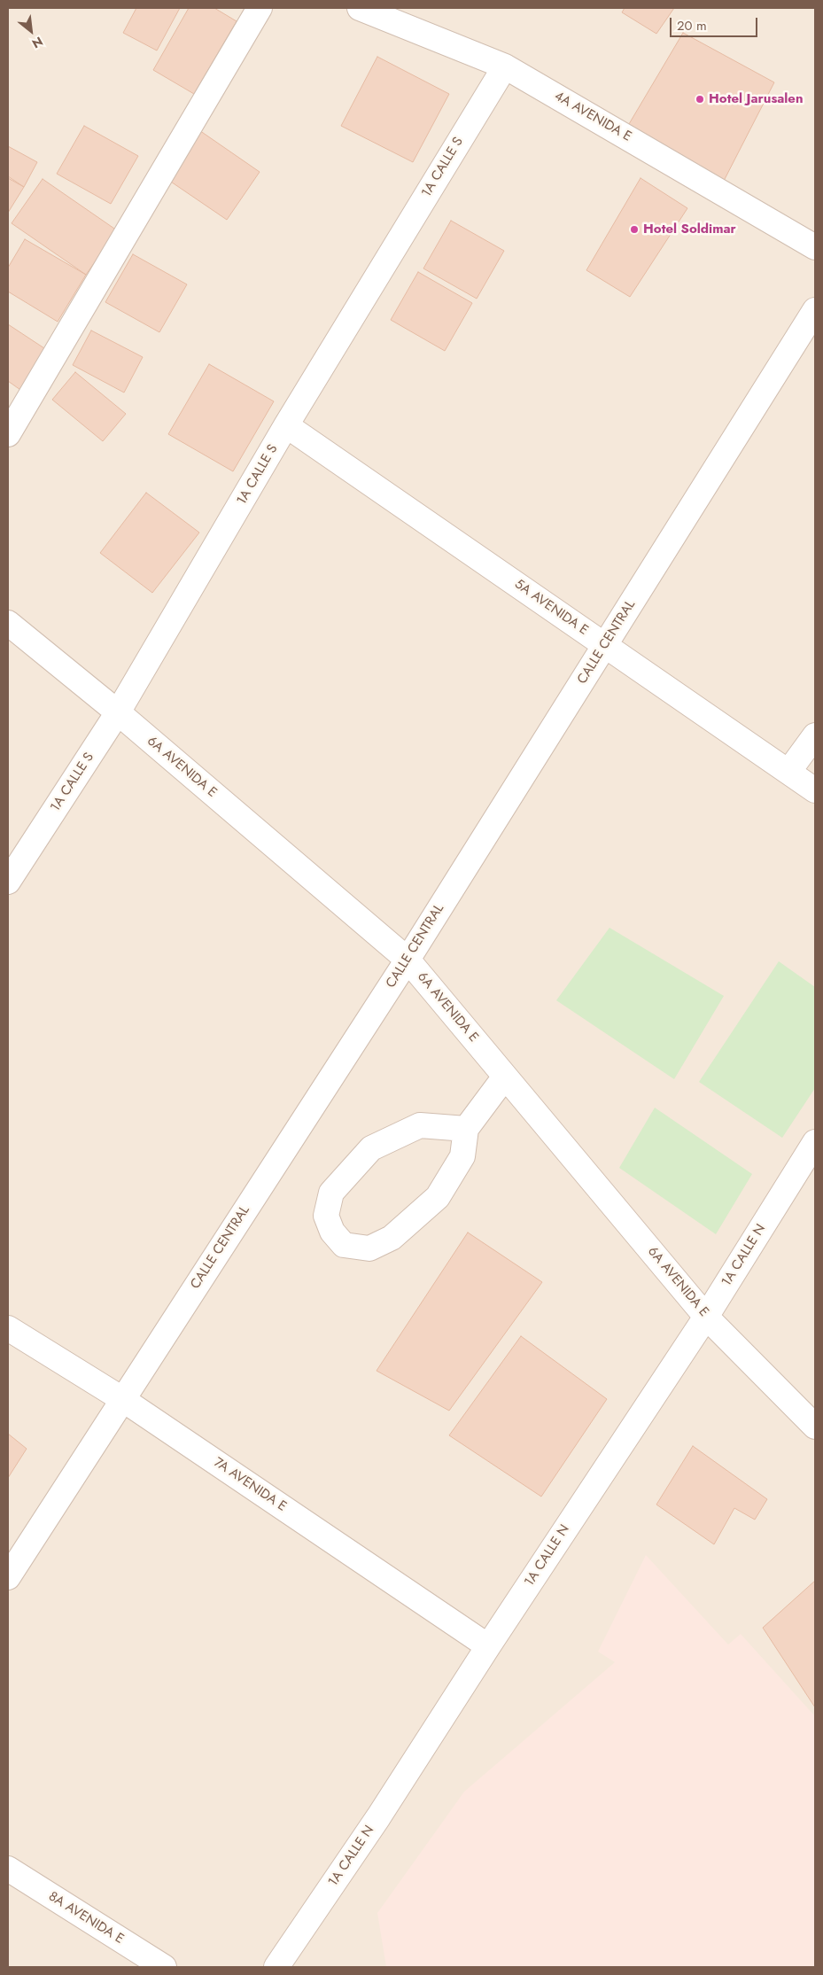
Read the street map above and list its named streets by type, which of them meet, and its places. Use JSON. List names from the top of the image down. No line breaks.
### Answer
{"streets":{"street":["4A AVENIDA E","1A CALLE S","5A AVENIDA E","CALLE CENTRAL","6A AVENIDA E","1A CALLE N","7A AVENIDA E","8A AVENIDA E"]},"crossings":[["4A AVENIDA E","1A CALLE S"],["1A CALLE S","5A AVENIDA E"],["1A CALLE S","6A AVENIDA E"],["5A AVENIDA E","CALLE CENTRAL"],["CALLE CENTRAL","6A AVENIDA E"],["CALLE CENTRAL","7A AVENIDA E"],["6A AVENIDA E","1A CALLE N"],["1A CALLE N","7A AVENIDA E"]],"places":["Hotel Jarusalen","Hotel Soldimar"],"scale_bar":"20 m","north":"bottom right"}
